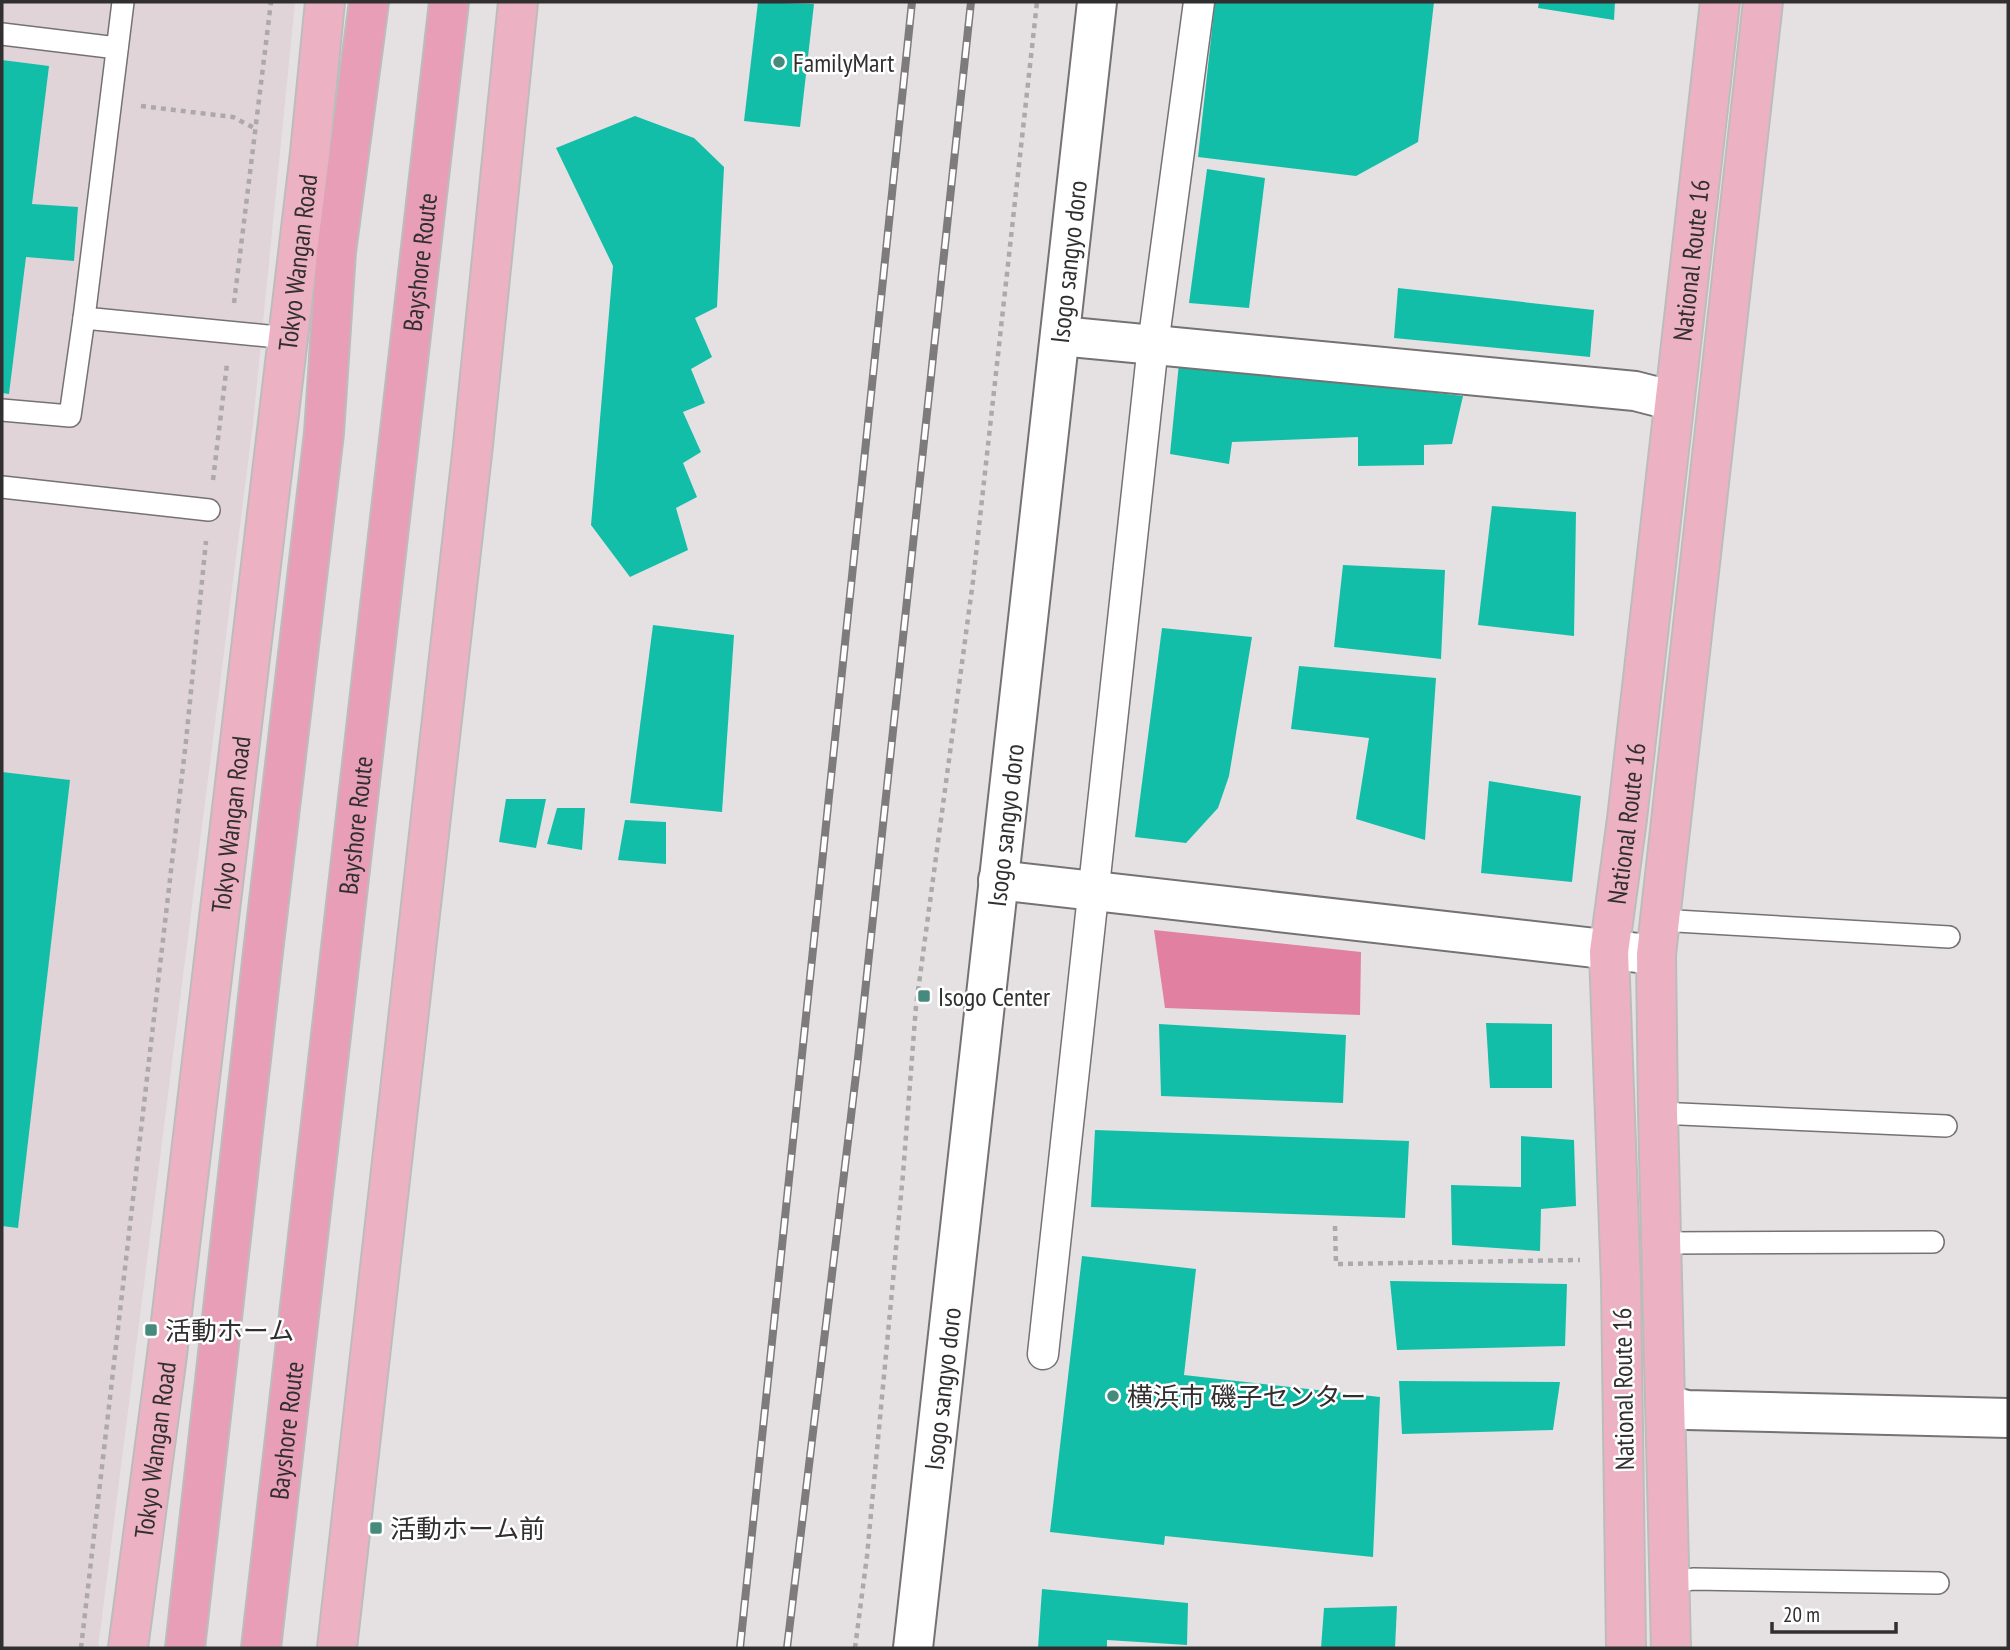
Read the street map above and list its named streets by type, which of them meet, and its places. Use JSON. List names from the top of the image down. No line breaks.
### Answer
{"streets":{"highway":["National Route 16","Tokyo Wangan Road","Bayshore Route"],"street":["Isogo sangyo doro"]},"places":{"other":["FamilyMart","横浜市 磯子センター"],"transit":["Isogo Center","活動ホーム","活動ホーム前"]},"scale_bar":"20 m"}
